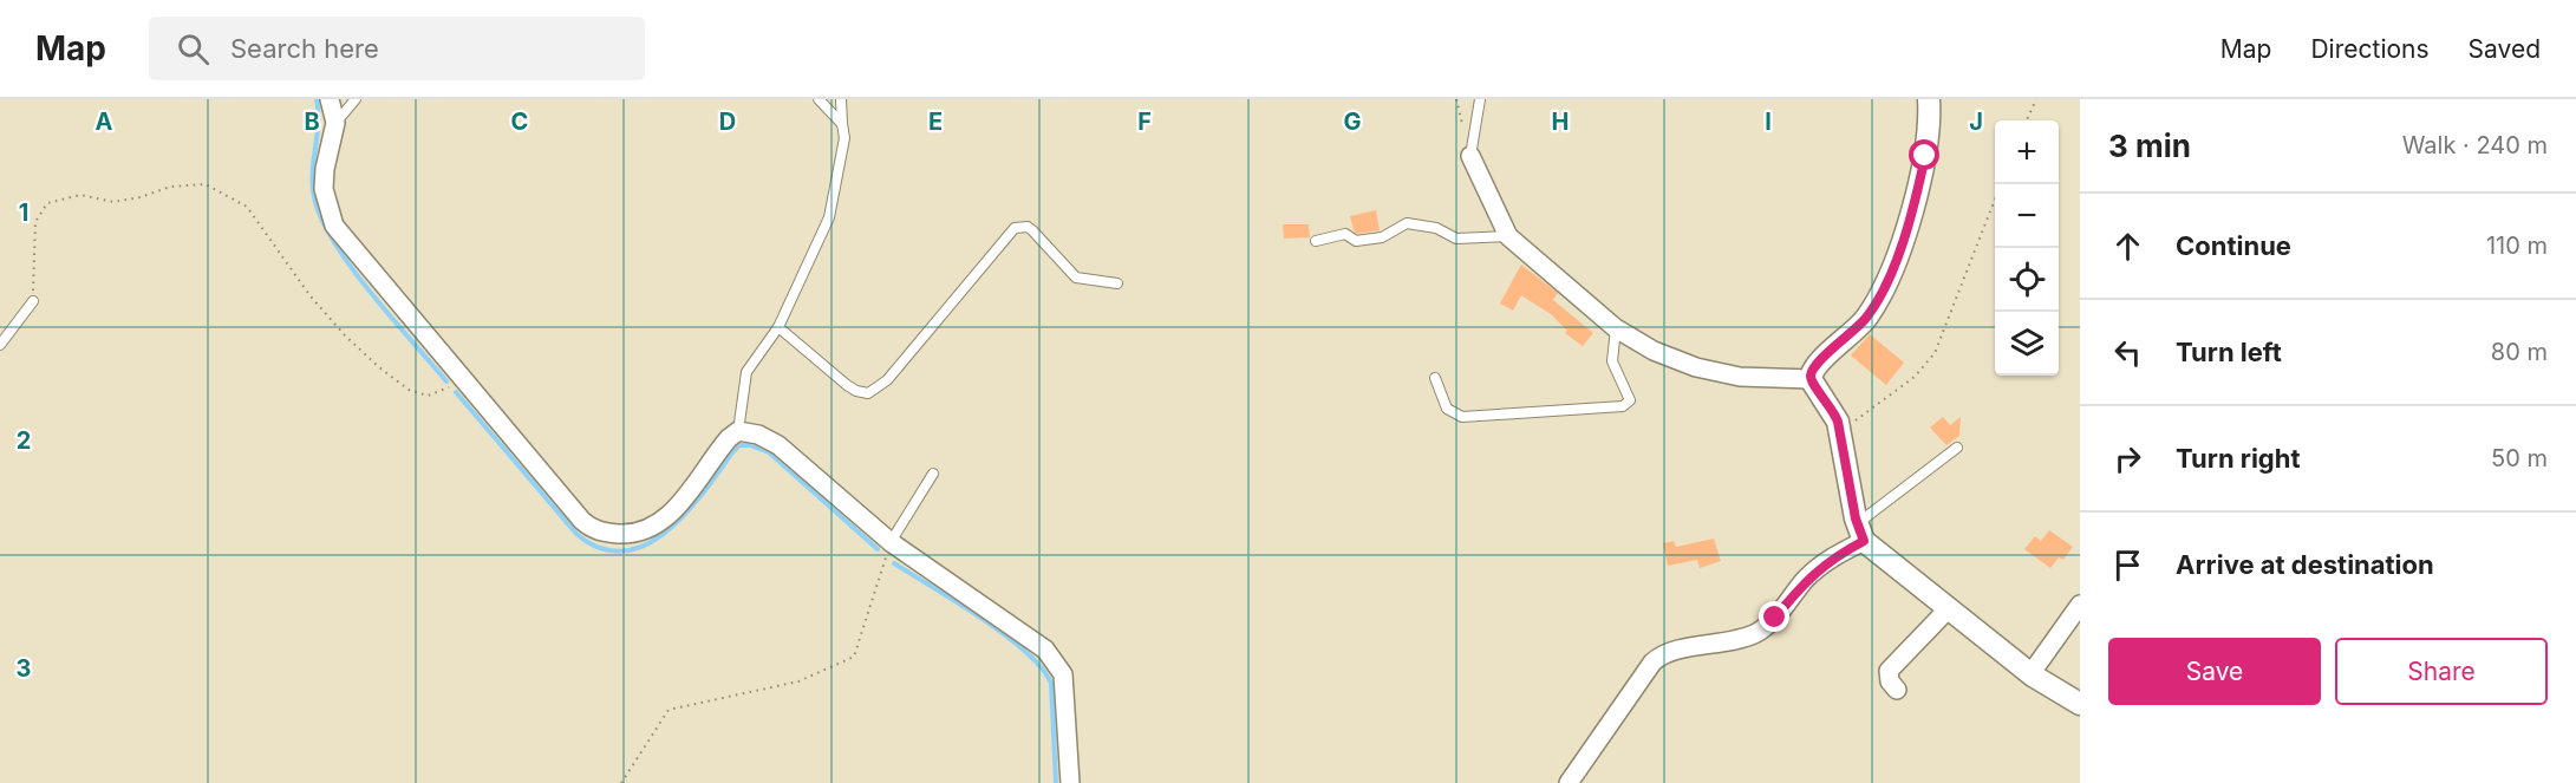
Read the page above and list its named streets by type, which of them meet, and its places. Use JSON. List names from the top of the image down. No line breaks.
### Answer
{"page":{"header":"Map","search":"Search here","nav":["Map","Directions","Saved"],"heading":["3 min","Walk · 240 m"],"map_buttons":["+","−"],"list":[["Continue","110 m"],["Turn left","80 m"],["Turn right","50 m"],"Arrive at destination"],"buttons":["Save","Share"]},"grid":{"columns":["A","B","C","D","E","F","G","H","I","J"],"rows":["1","2","3"]}}
